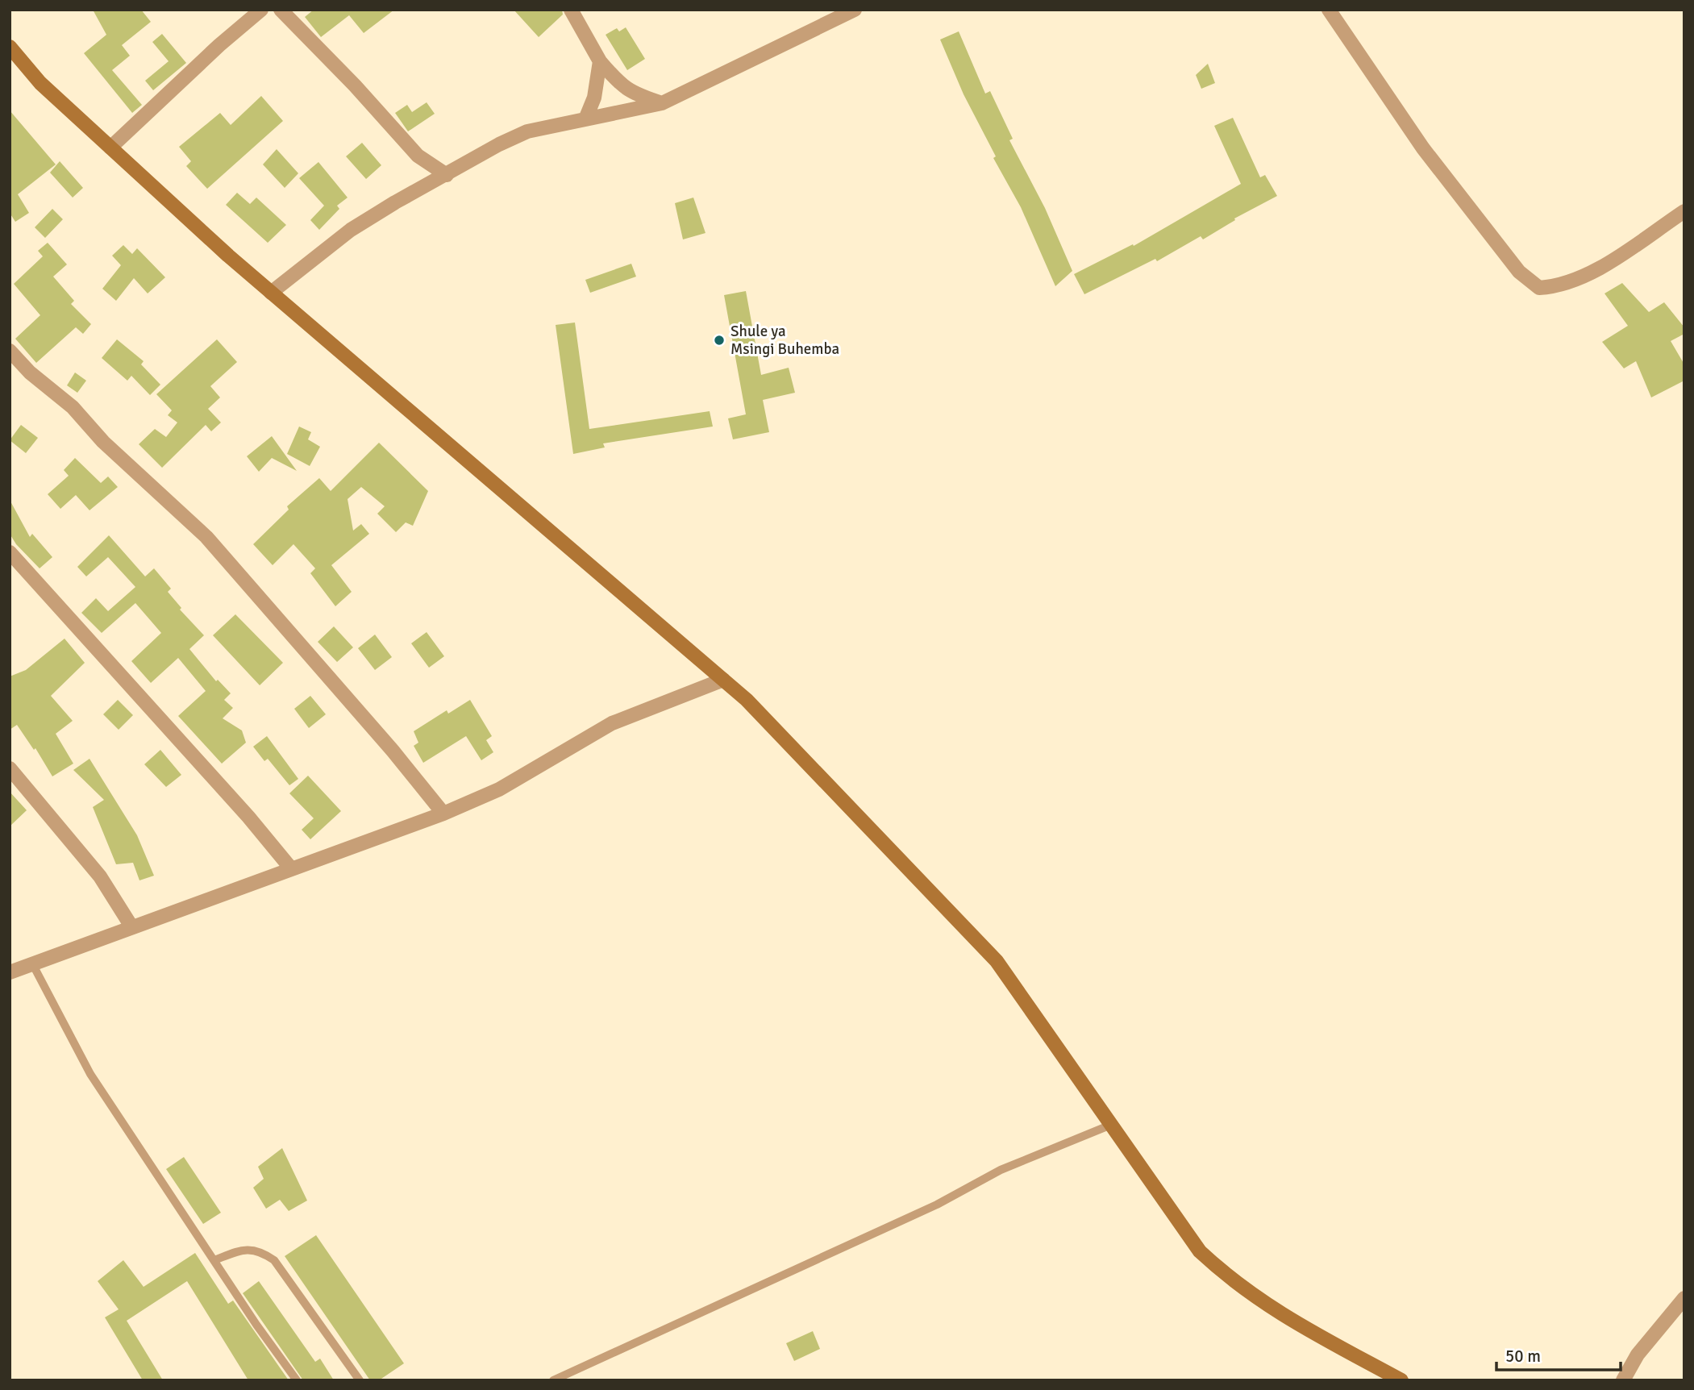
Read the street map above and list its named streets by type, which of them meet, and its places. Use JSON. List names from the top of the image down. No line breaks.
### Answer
{"places":["Shule ya Msingi Buhemba"],"scale_bar":"50 m"}
